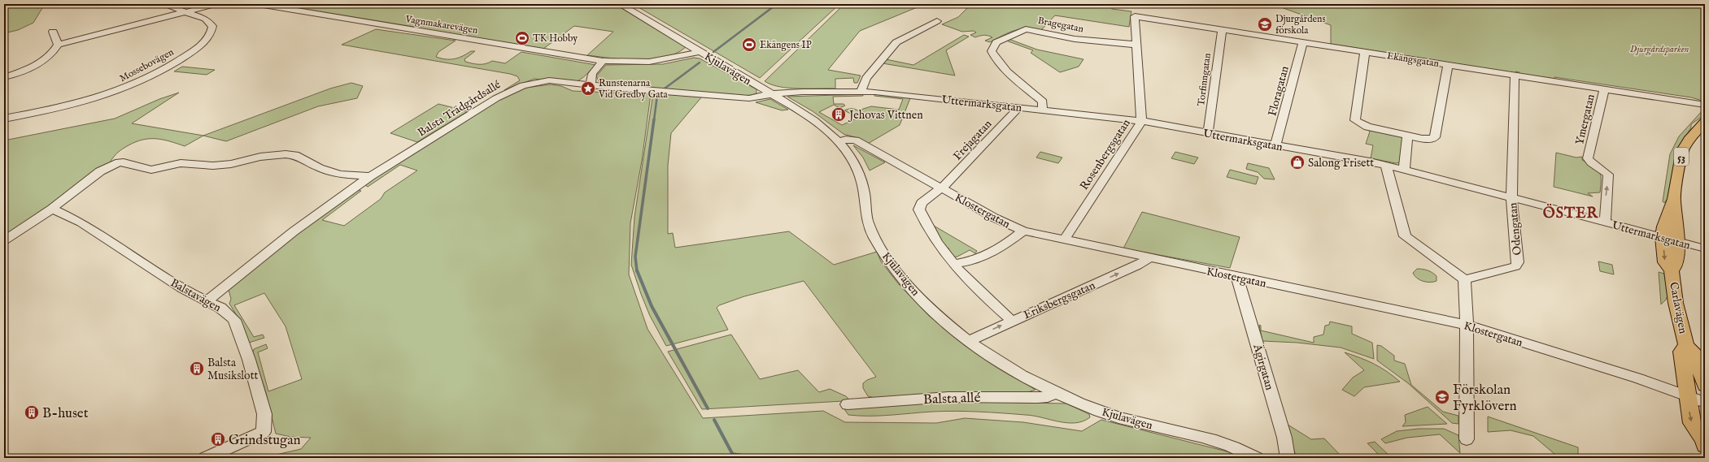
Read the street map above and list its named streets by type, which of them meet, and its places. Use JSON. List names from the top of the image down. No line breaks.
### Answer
{"streets":{"main road":["53","Carlavägen"],"street":["Vagnmakarevägen","Bragegatan","Ekängsgatan","Mossebovägen","Kjulavägen","Torfinngatan","Floragatan","Uttermarksgatan","Balsta Trädgårdsallé","Ymergatan","Frejagatan","Rosenbergsgatan","Klostergatan","Odengatan","Balstavägen","Eriksbergsgatan","Ägirgatan","Balsta allé"]},"crossings":[["Vagnmakarevägen","Kjulavägen"],["Bragegatan","Uttermarksgatan"],["Bragegatan","Rosenbergsgatan"],["Ekängsgatan","Torfinngatan"],["Ekängsgatan","Floragatan"],["Ekängsgatan","Ymergatan"],["Ekängsgatan","Rosenbergsgatan"],["Ekängsgatan","Odengatan"],["Kjulavägen","Uttermarksgatan"],["Kjulavägen","Balsta Trädgårdsallé"],["Kjulavägen","Klostergatan"],["Kjulavägen","Eriksbergsgatan"],["Kjulavägen","Balsta allé"],["Torfinngatan","Uttermarksgatan"],["Floragatan","Uttermarksgatan"],["Uttermarksgatan","Balsta Trädgårdsallé"],["Uttermarksgatan","Ymergatan"],["Uttermarksgatan","Frejagatan"],["Uttermarksgatan","Rosenbergsgatan"],["Uttermarksgatan","Odengatan"],["Uttermarksgatan","Carlavägen"],["Balsta Trädgårdsallé","Balstavägen"],["Frejagatan","Klostergatan"],["Rosenbergsgatan","Klostergatan"],["Klostergatan","Eriksbergsgatan"],["Klostergatan","Carlavägen"],["Klostergatan","Ägirgatan"]],"one_way":["Ymergatan"],"districts":["ÖSTER"],"parks":["Djurgårdsparken"],"places":{"school or university":["Djurgårdens förskola","Förskolan Fyrklövern"],"sports":["TK Hobby","Ekängens IP"],"place":["Runstenarna Vid Gredby Gata"],"building":["Jehovas Vittnen","Balsta Musikslott","B-huset","Grindstugan"],"shop":["Salong Frisett"]}}
